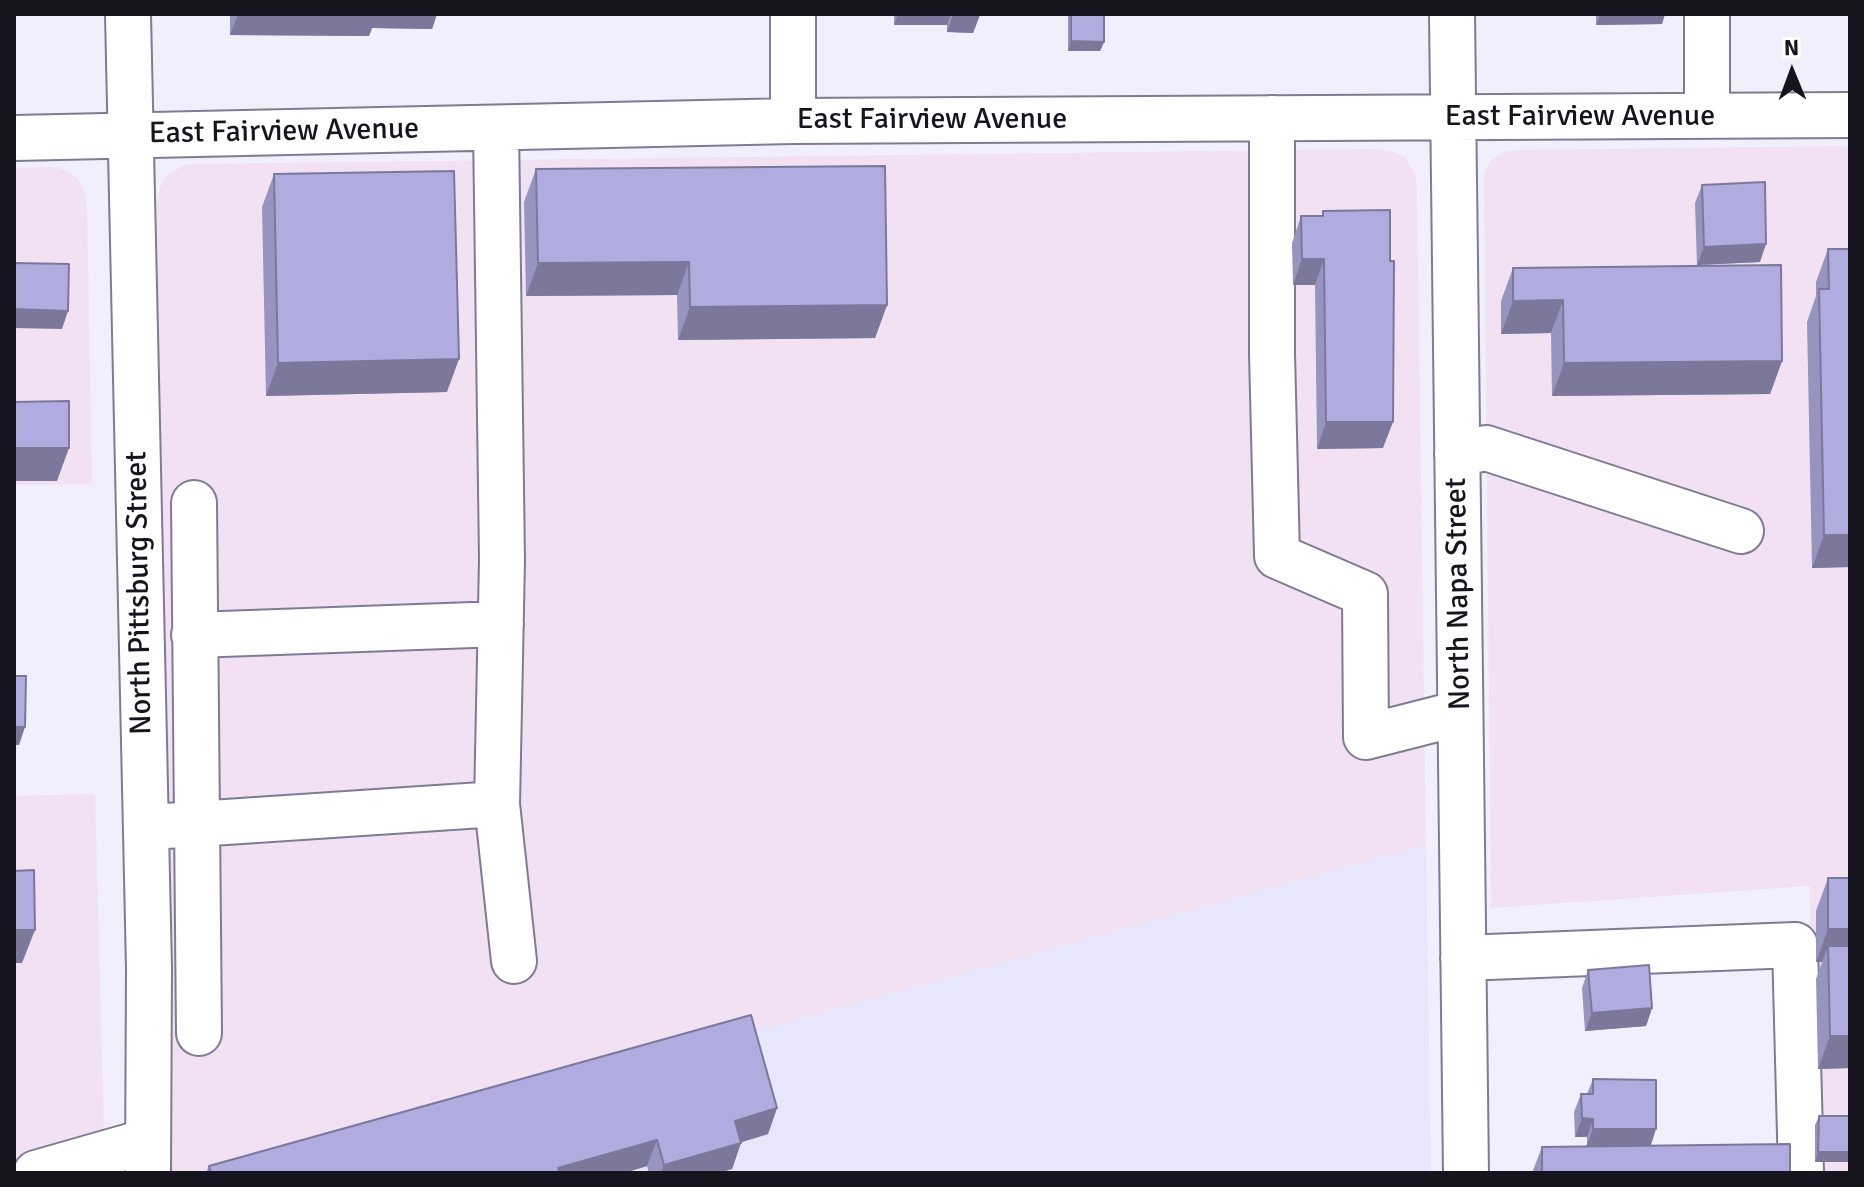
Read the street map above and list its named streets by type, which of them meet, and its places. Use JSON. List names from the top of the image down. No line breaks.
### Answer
{"streets":{"street":["East Fairview Avenue","North Pittsburg Street","North Napa Street"]},"crossings":[["East Fairview Avenue","North Pittsburg Street"],["East Fairview Avenue","North Napa Street"]],"north":"top"}
